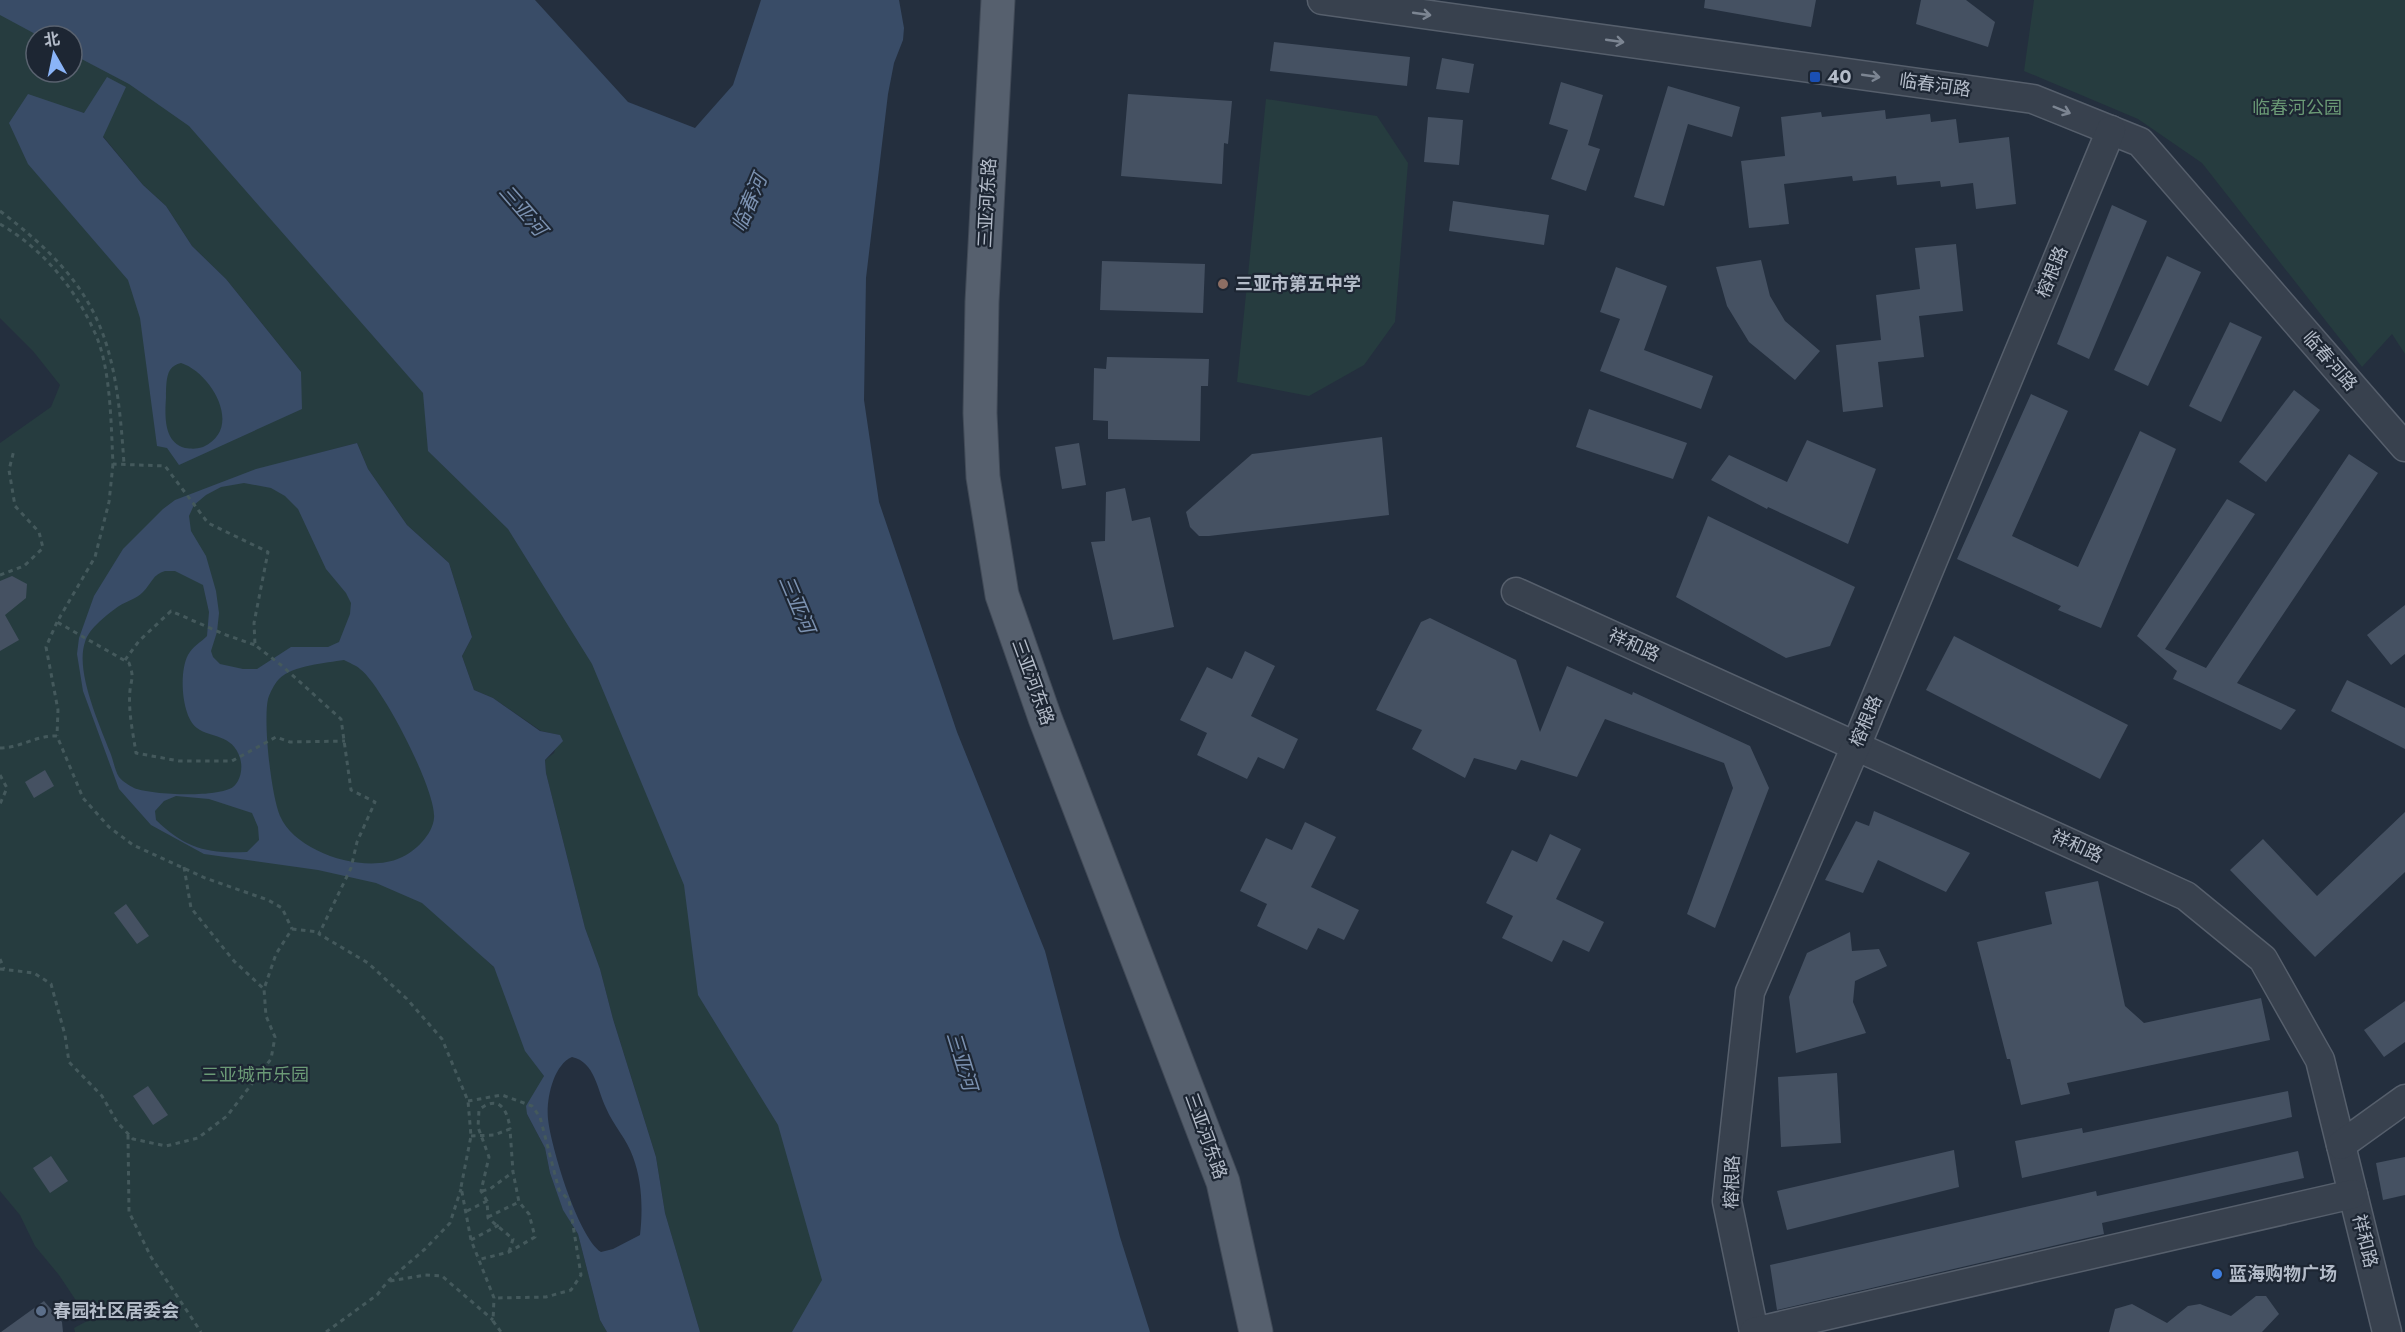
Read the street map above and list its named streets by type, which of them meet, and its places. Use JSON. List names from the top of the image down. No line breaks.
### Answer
{"streets":{"main road":["三亚河东路"],"street":["临春河路","榕根路","祥和路"]},"crossings":[["临春河路","榕根路"],["榕根路","祥和路"]],"one_way":["临春河路"],"water":["临春河","三亚河"],"parks":["临春河公园","三亚城市乐园"],"places":{"transit":["40"],"other":["三亚市第五中学","蓝海购物广场","春园社区居委会"]},"north":"top"}
